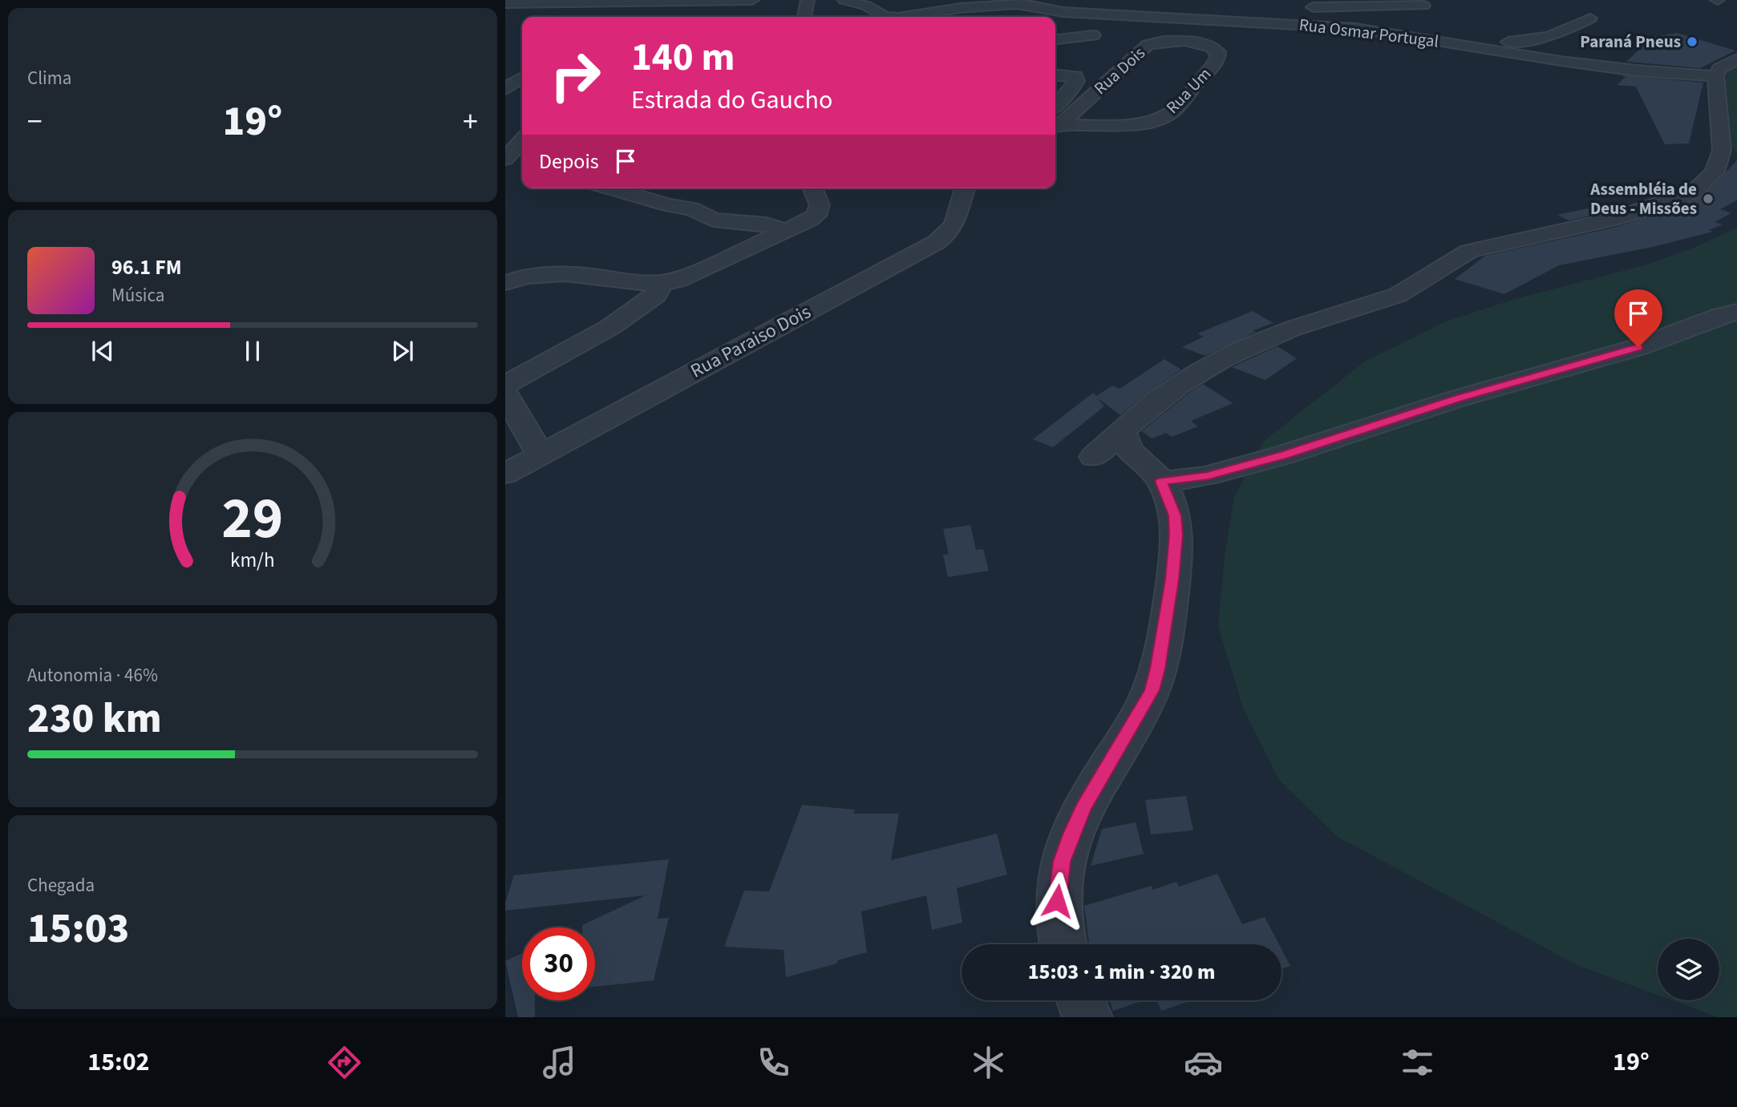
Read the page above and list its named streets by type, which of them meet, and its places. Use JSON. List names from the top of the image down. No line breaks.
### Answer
{"streets":{"street":["Rua Osmar Portugal","Rua Dois","Rua Um","Rua Paraiso Dois"]},"crossings":[["Rua Dois","Rua Um"]],"places":["Paraná Pneus","Assembléia de Deus - Missões"],"page":{"tile":["Clima",["Autonomia · 46%","230 km"],["Chegada","15:03"]],"turn":["140 m","Estrada do Gaucho"],"heat":["−","19°","+"],"then":"Depois","song":["96.1 FM","Música"],"limit":"30","trip":"15:03 · 1 min · 320 m","tabs":["15:02","19°"],"gauge":["29","km/h"]}}
